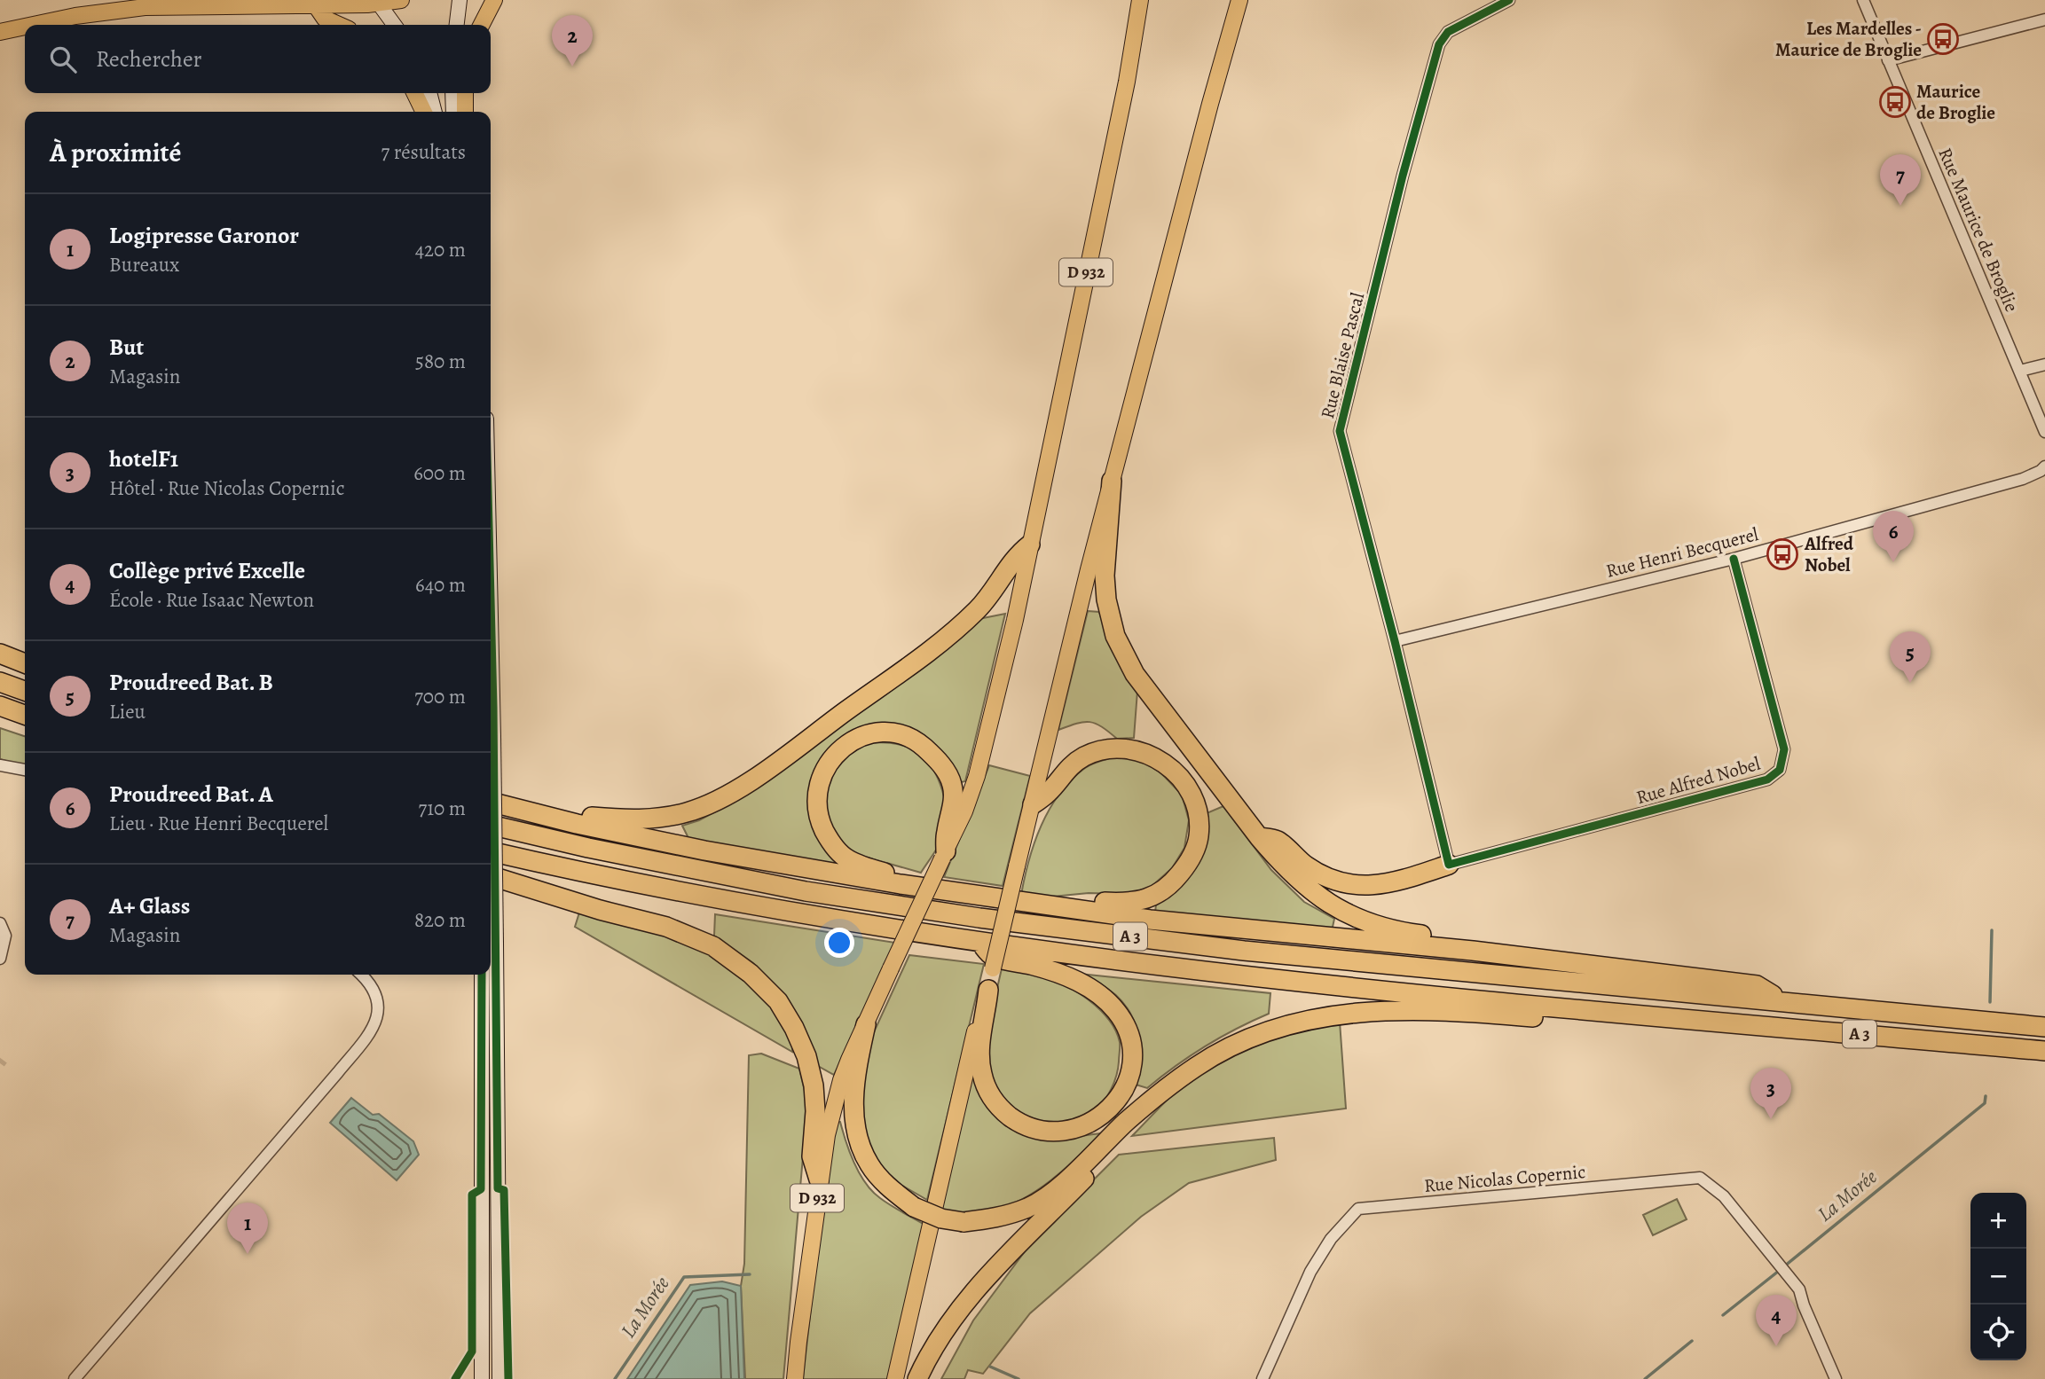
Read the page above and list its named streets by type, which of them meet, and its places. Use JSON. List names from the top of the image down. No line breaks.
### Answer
{"streets":{"highway":["A 3"],"main road":["D 932"],"street":["Rue Maurice de Broglie","Rue Blaise Pascal","Rue Henri Becquerel","Rue Alfred Nobel","Rue Nicolas Copernic"]},"crossings":[["Rue Blaise Pascal","Rue Henri Becquerel"],["Rue Blaise Pascal","Rue Alfred Nobel"],["Rue Henri Becquerel","Rue Alfred Nobel"]],"water":["La Morée"],"places":{"bus stop":["Les Mardelles - Maurice de Broglie","Maurice de Broglie","Alfred Nobel"]},"page":{"pins":["2","7","6","5","3","1","4"],"search":"Rechercher","heading":["À proximité","7 résultats"],"list":[{"mark":"1","name":"Logipresse Garonor","note":"Bureaux","value":"420 m"},{"mark":"2","name":"But","note":"Magasin","value":"580 m"},{"mark":"3","name":"hotelF1","note":"Hôtel · Rue Nicolas Copernic","value":"600 m"},{"mark":"4","name":"Collège privé Excelle","note":"École · Rue Isaac Newton","value":"640 m"},{"mark":"5","name":"Proudreed Bat. B","note":"Lieu","value":"700 m"},{"mark":"6","name":"Proudreed Bat. A","note":"Lieu · Rue Henri Becquerel","value":"710 m"},{"mark":"7","name":"A+ Glass","note":"Magasin","value":"820 m"}],"map_buttons":["+","−"]}}
